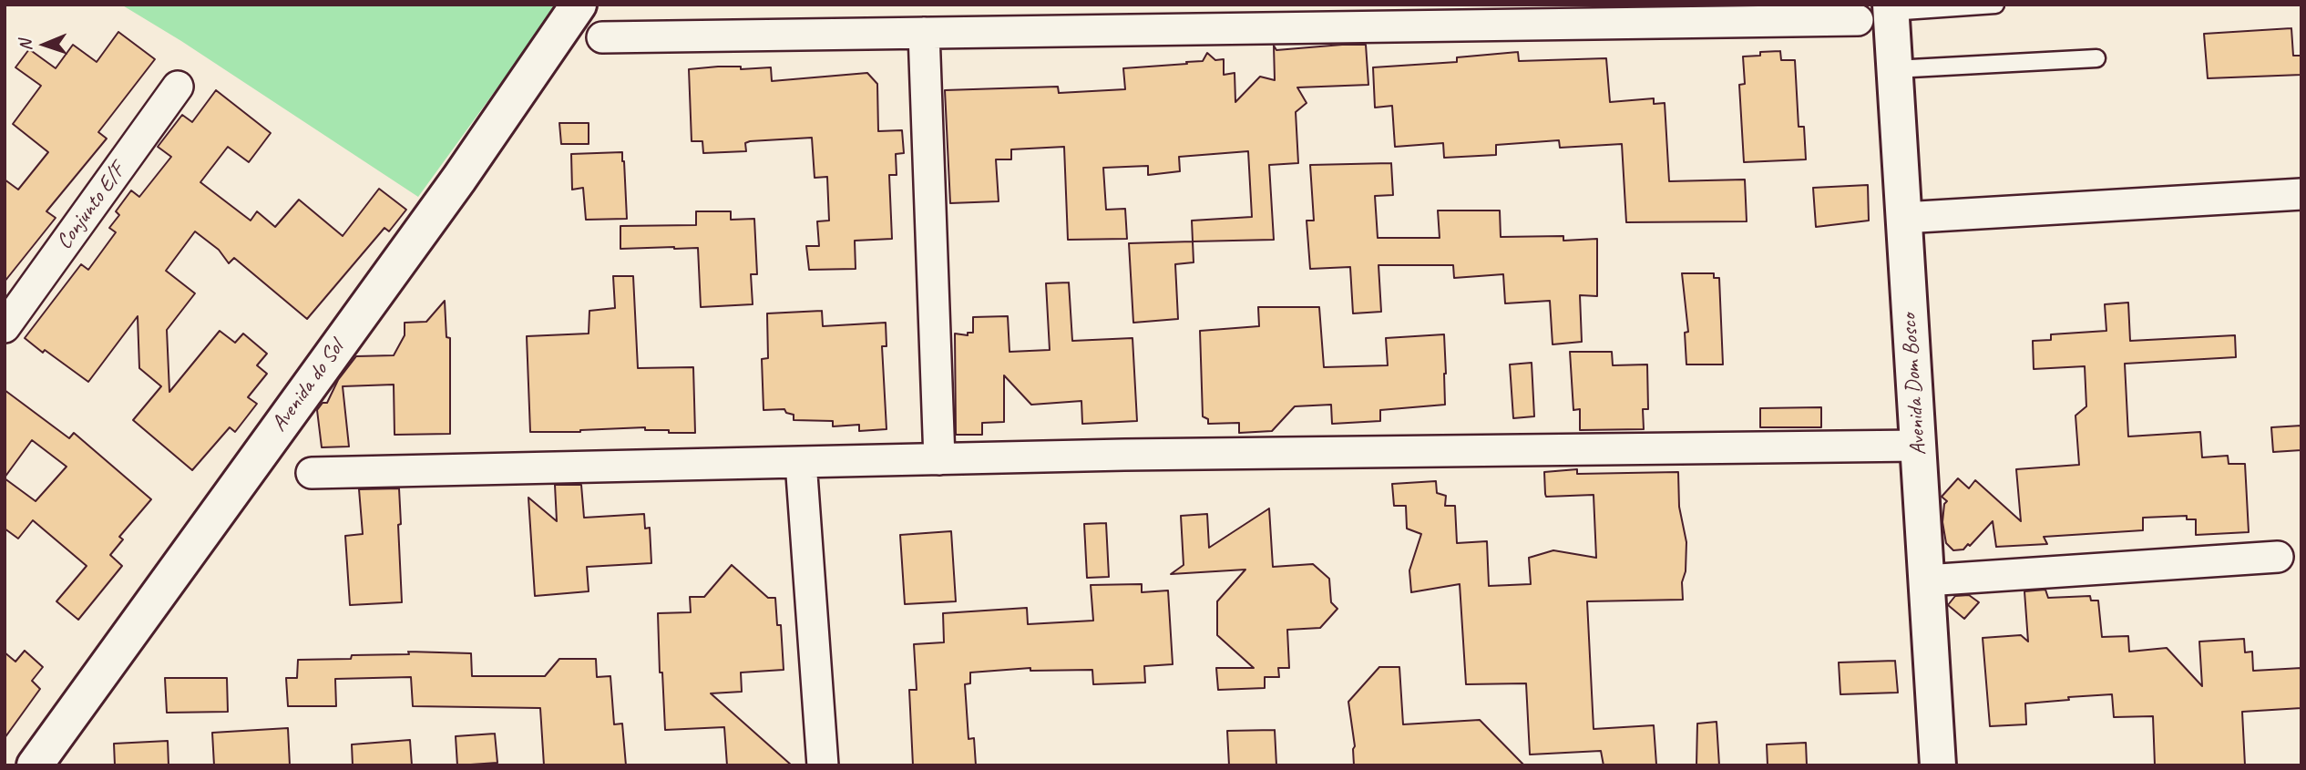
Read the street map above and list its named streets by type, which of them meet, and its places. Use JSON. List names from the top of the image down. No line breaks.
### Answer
{"streets":{"street":["Conjunto E/F","Avenida Dom Bosco","Avenida do Sol"]},"north":"left"}
